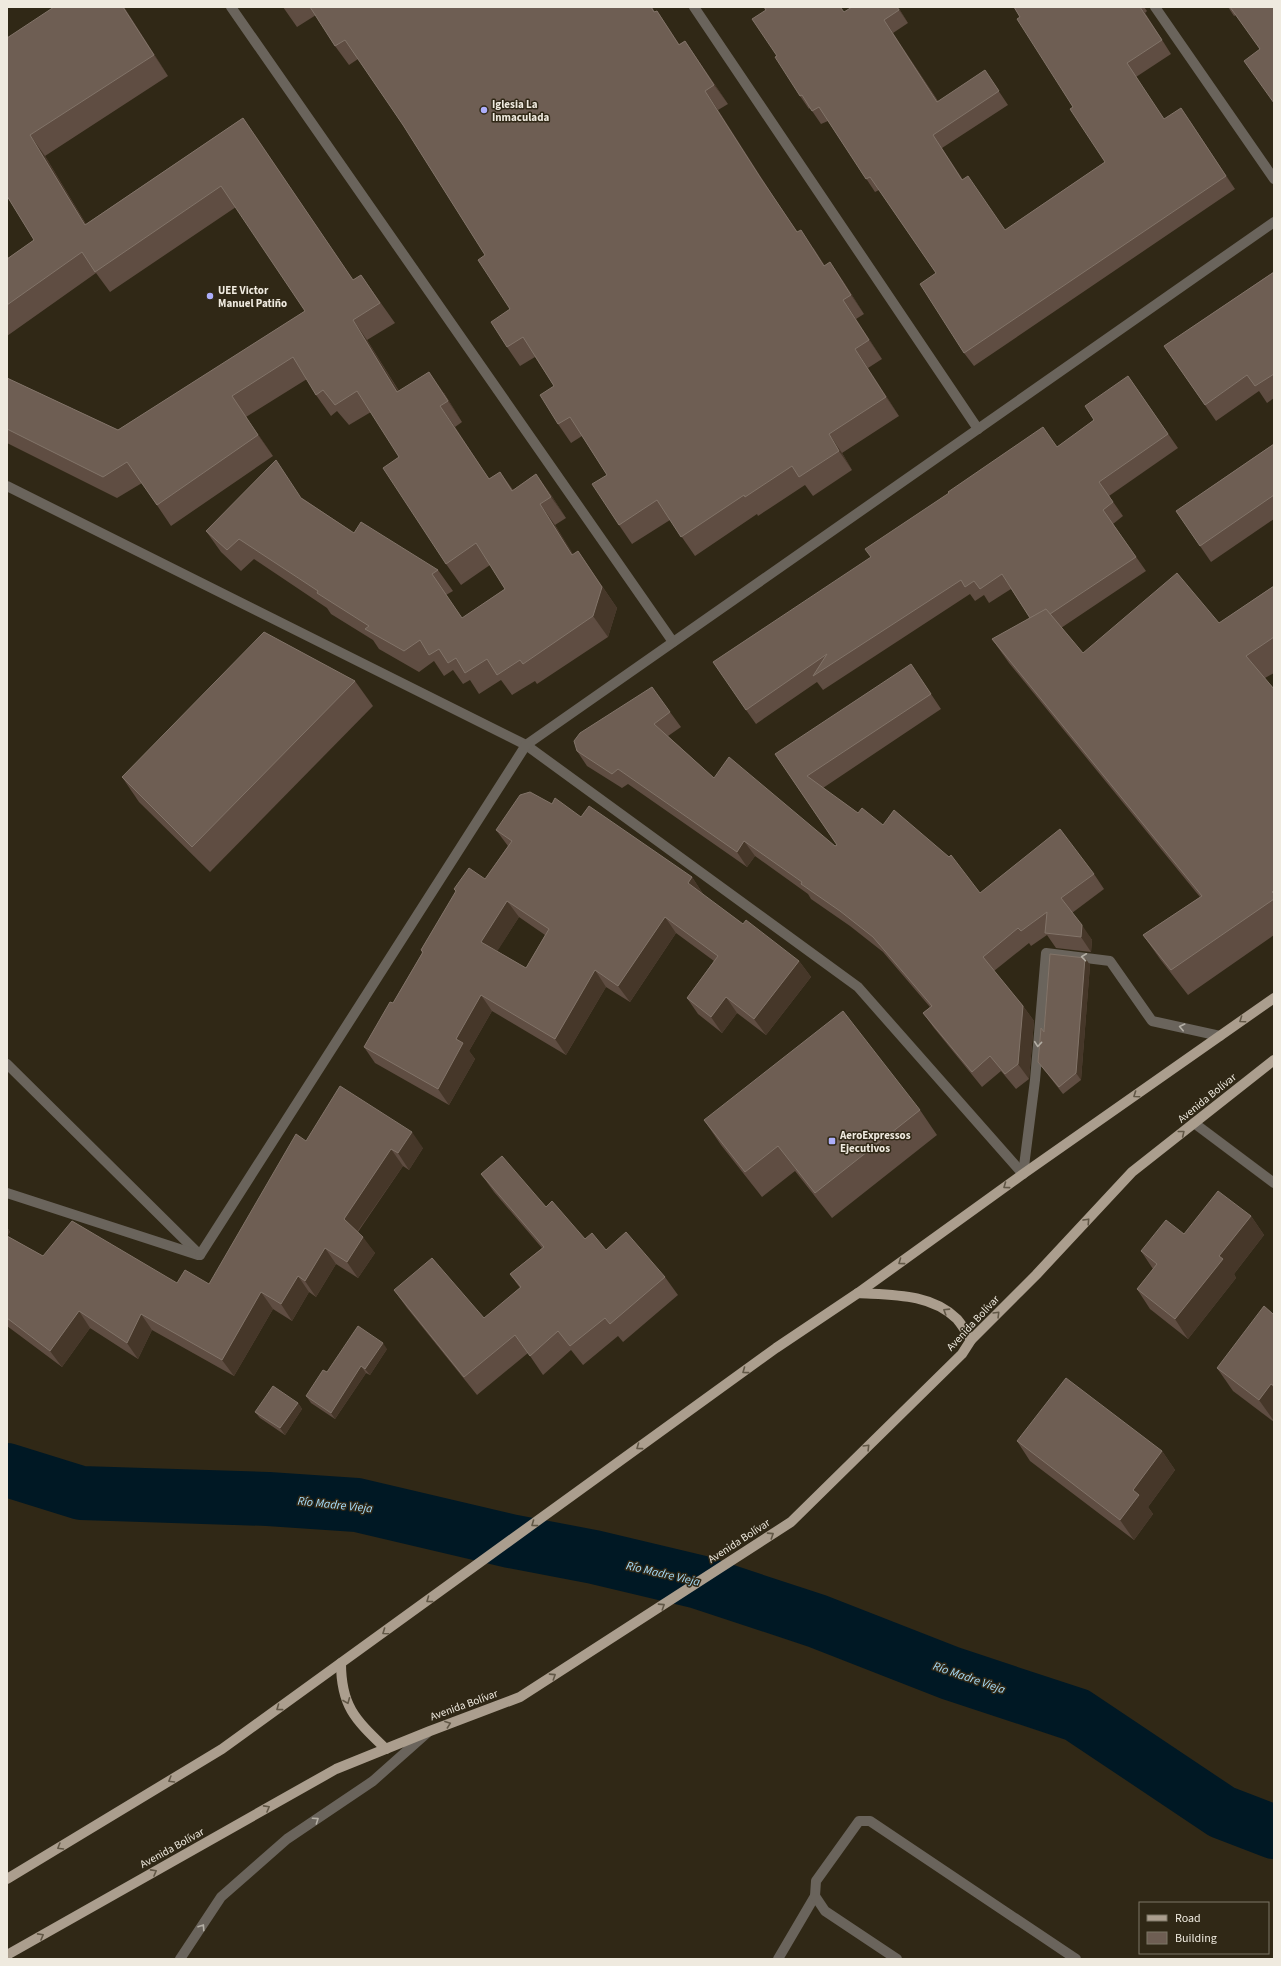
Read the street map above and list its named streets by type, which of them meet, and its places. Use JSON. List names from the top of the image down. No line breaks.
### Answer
{"streets":{"main road":["Avenida Bolívar"]},"water":["Río Madre Vieja"],"places":{"other":["Iglesia La Inmaculada","UEE Victor Manuel Patiño"],"transit":["AeroExpressos Ejecutivos"]},"legend":["Road","Building"]}
